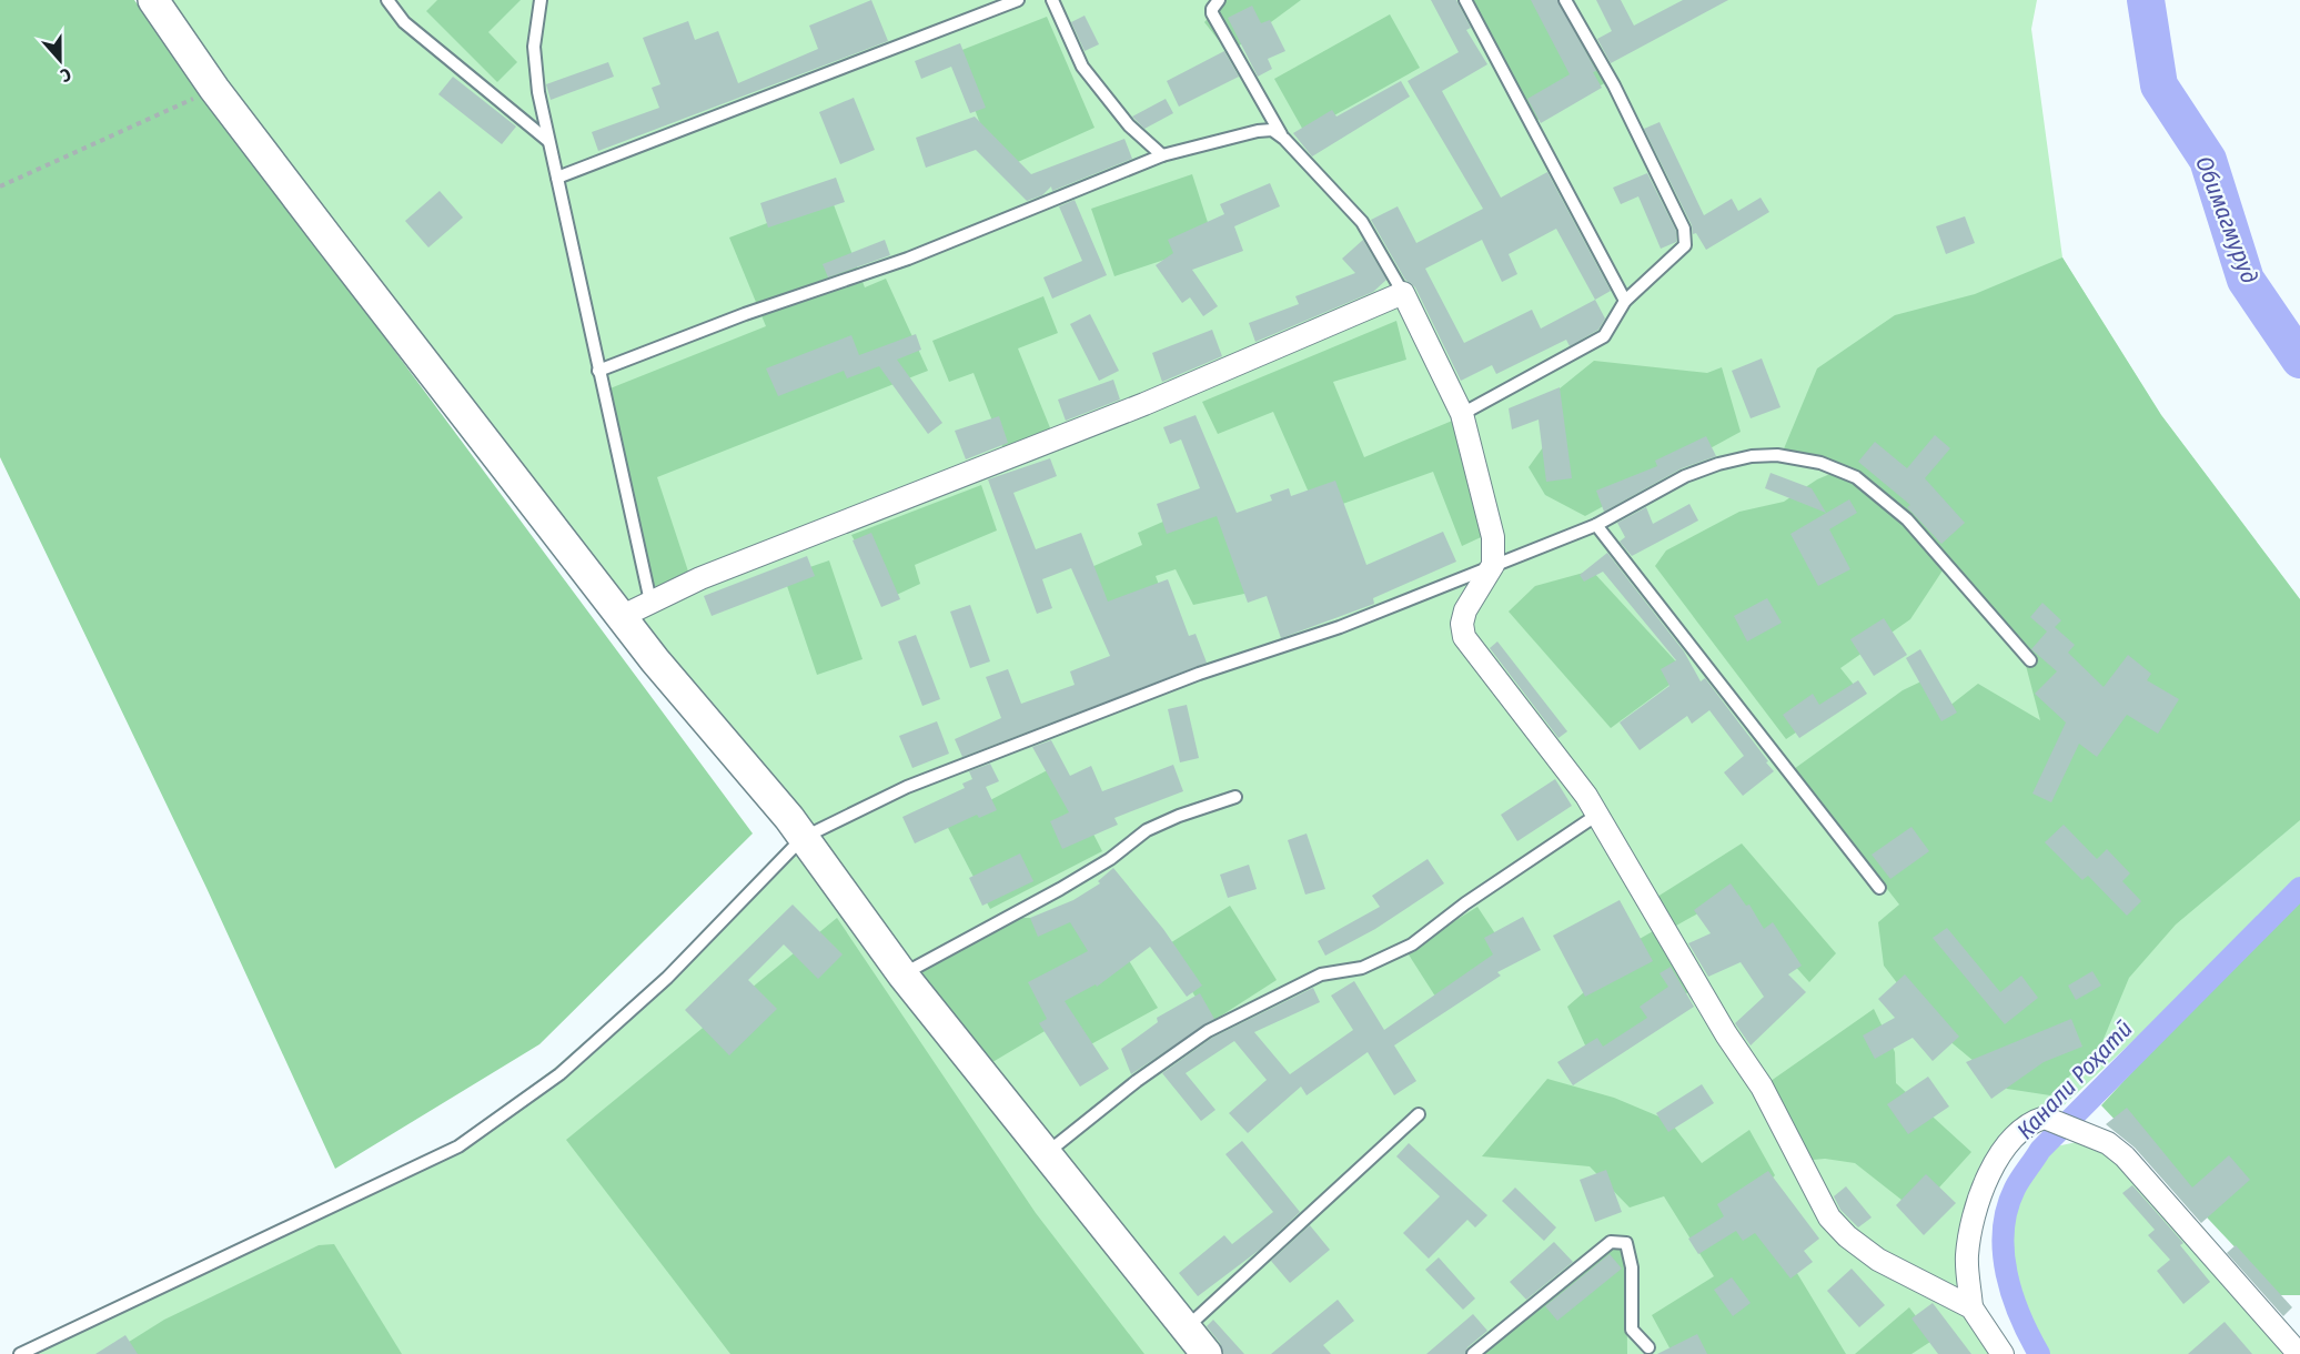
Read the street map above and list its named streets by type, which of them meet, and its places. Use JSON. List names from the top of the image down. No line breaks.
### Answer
{"water":["Обимагмуруд","Канали Роҳатӣ"],"north":"bottom"}
